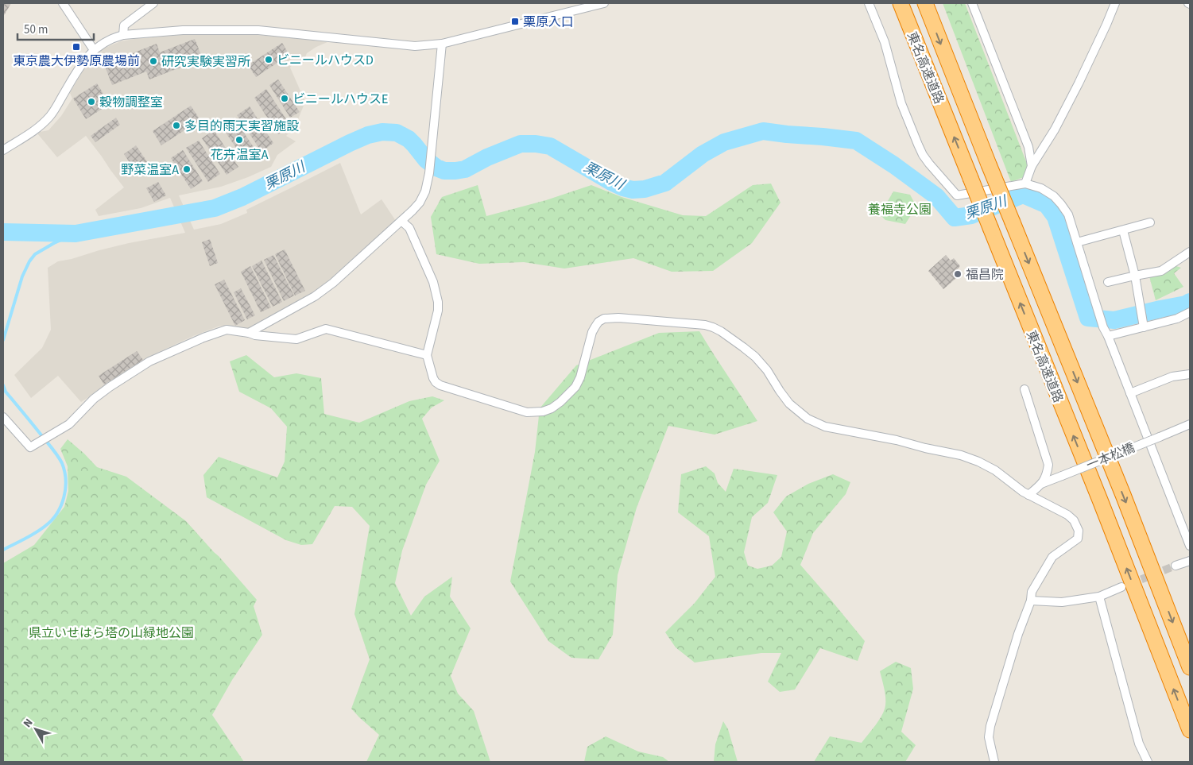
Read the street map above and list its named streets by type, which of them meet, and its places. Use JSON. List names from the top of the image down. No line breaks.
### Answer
{"streets":{"highway":["東名高速道路"],"street":["一本松橋"]},"water":["栗原川"],"parks":["養福寺公園","県立いせはら塔の山緑地公園"],"places":{"transit":["栗原入口","東京農大伊勢原農場前"],"other":["ビニールハウスD","研究実験実習所","ビニールハウスE","穀物調整室","多目的雨天実習施設","花卉温室A","野菜温室A","福昌院"]},"scale_bar":"50 m","north":"top left"}
